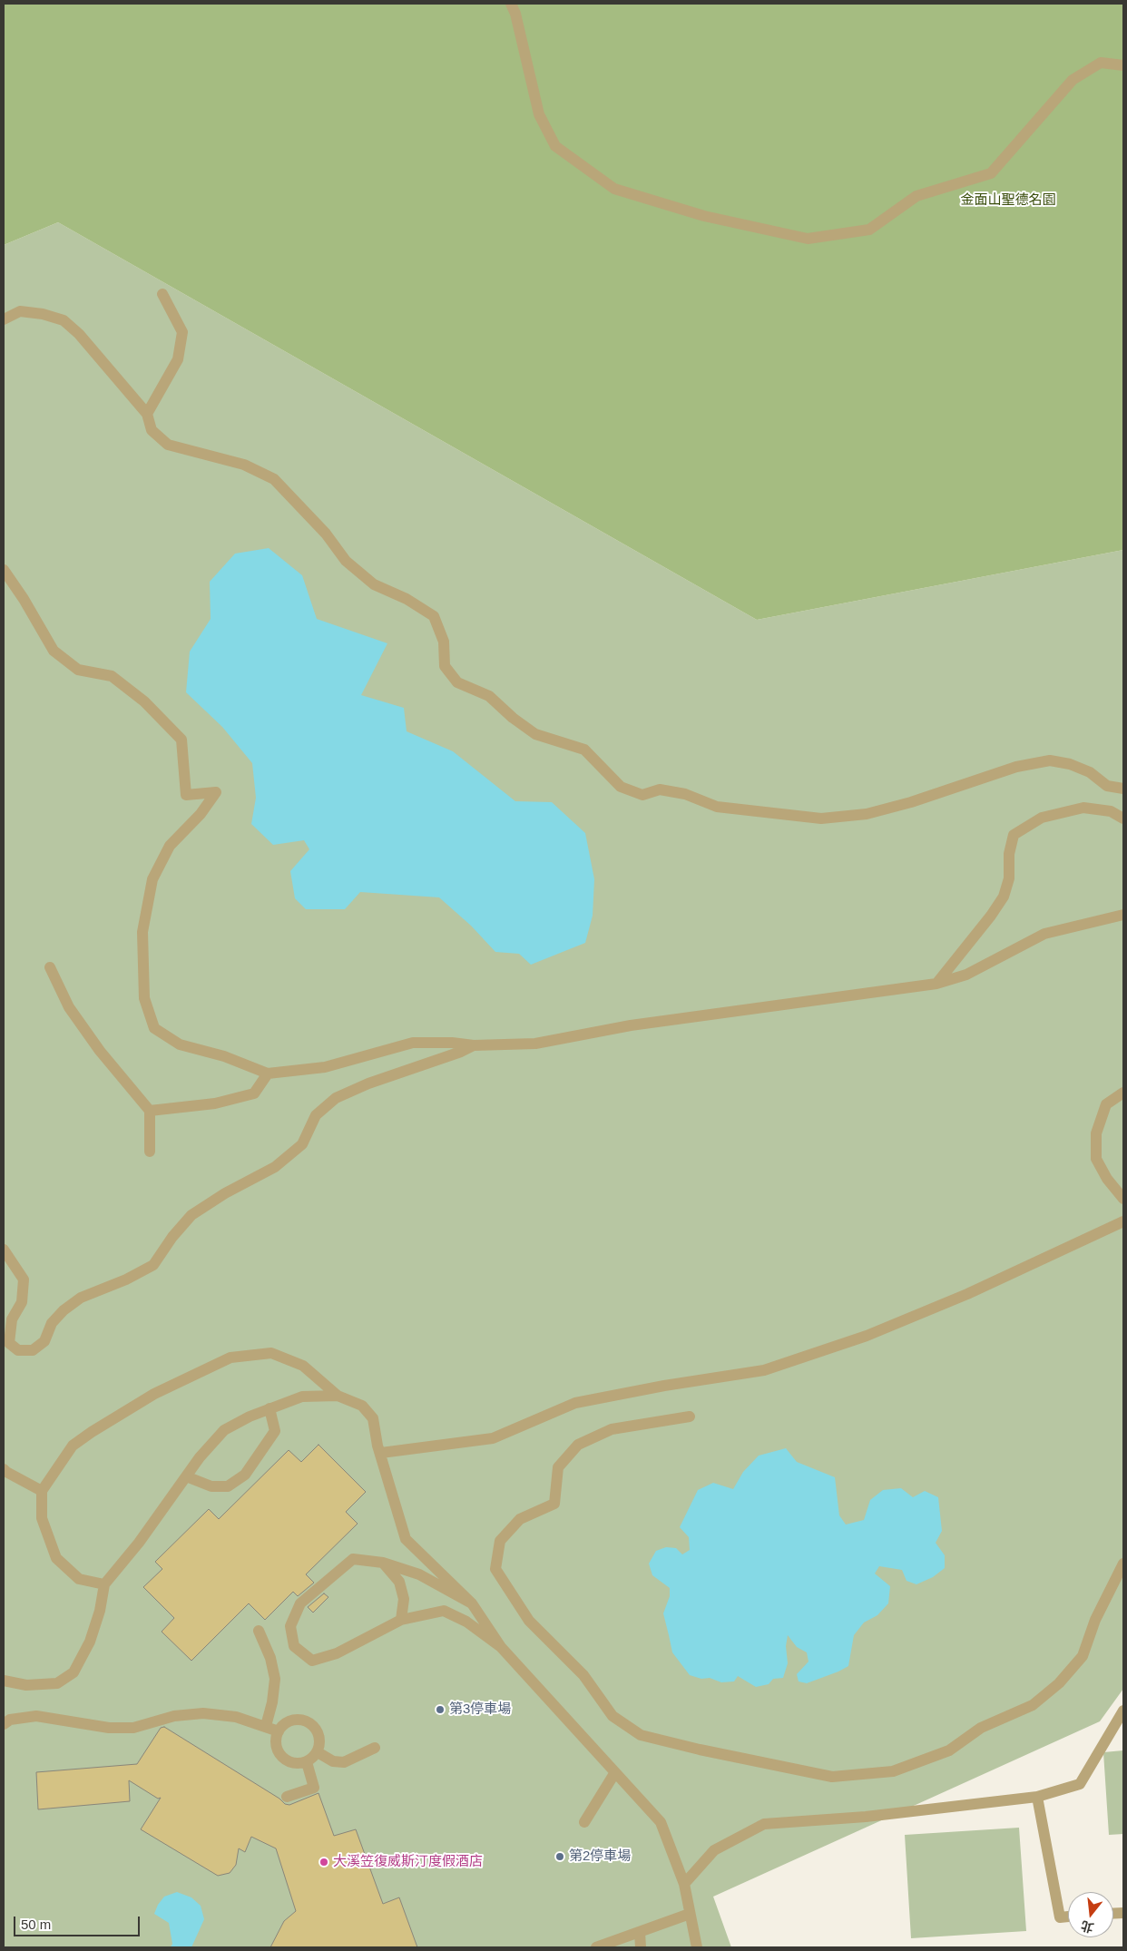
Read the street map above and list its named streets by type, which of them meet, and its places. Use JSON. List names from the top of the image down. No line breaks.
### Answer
{"parks":["金面山聖德名園"],"places":["第3停車場","第2停車場","大溪笠復威斯汀度假酒店"],"scale_bar":"50 m","north":"bottom"}
